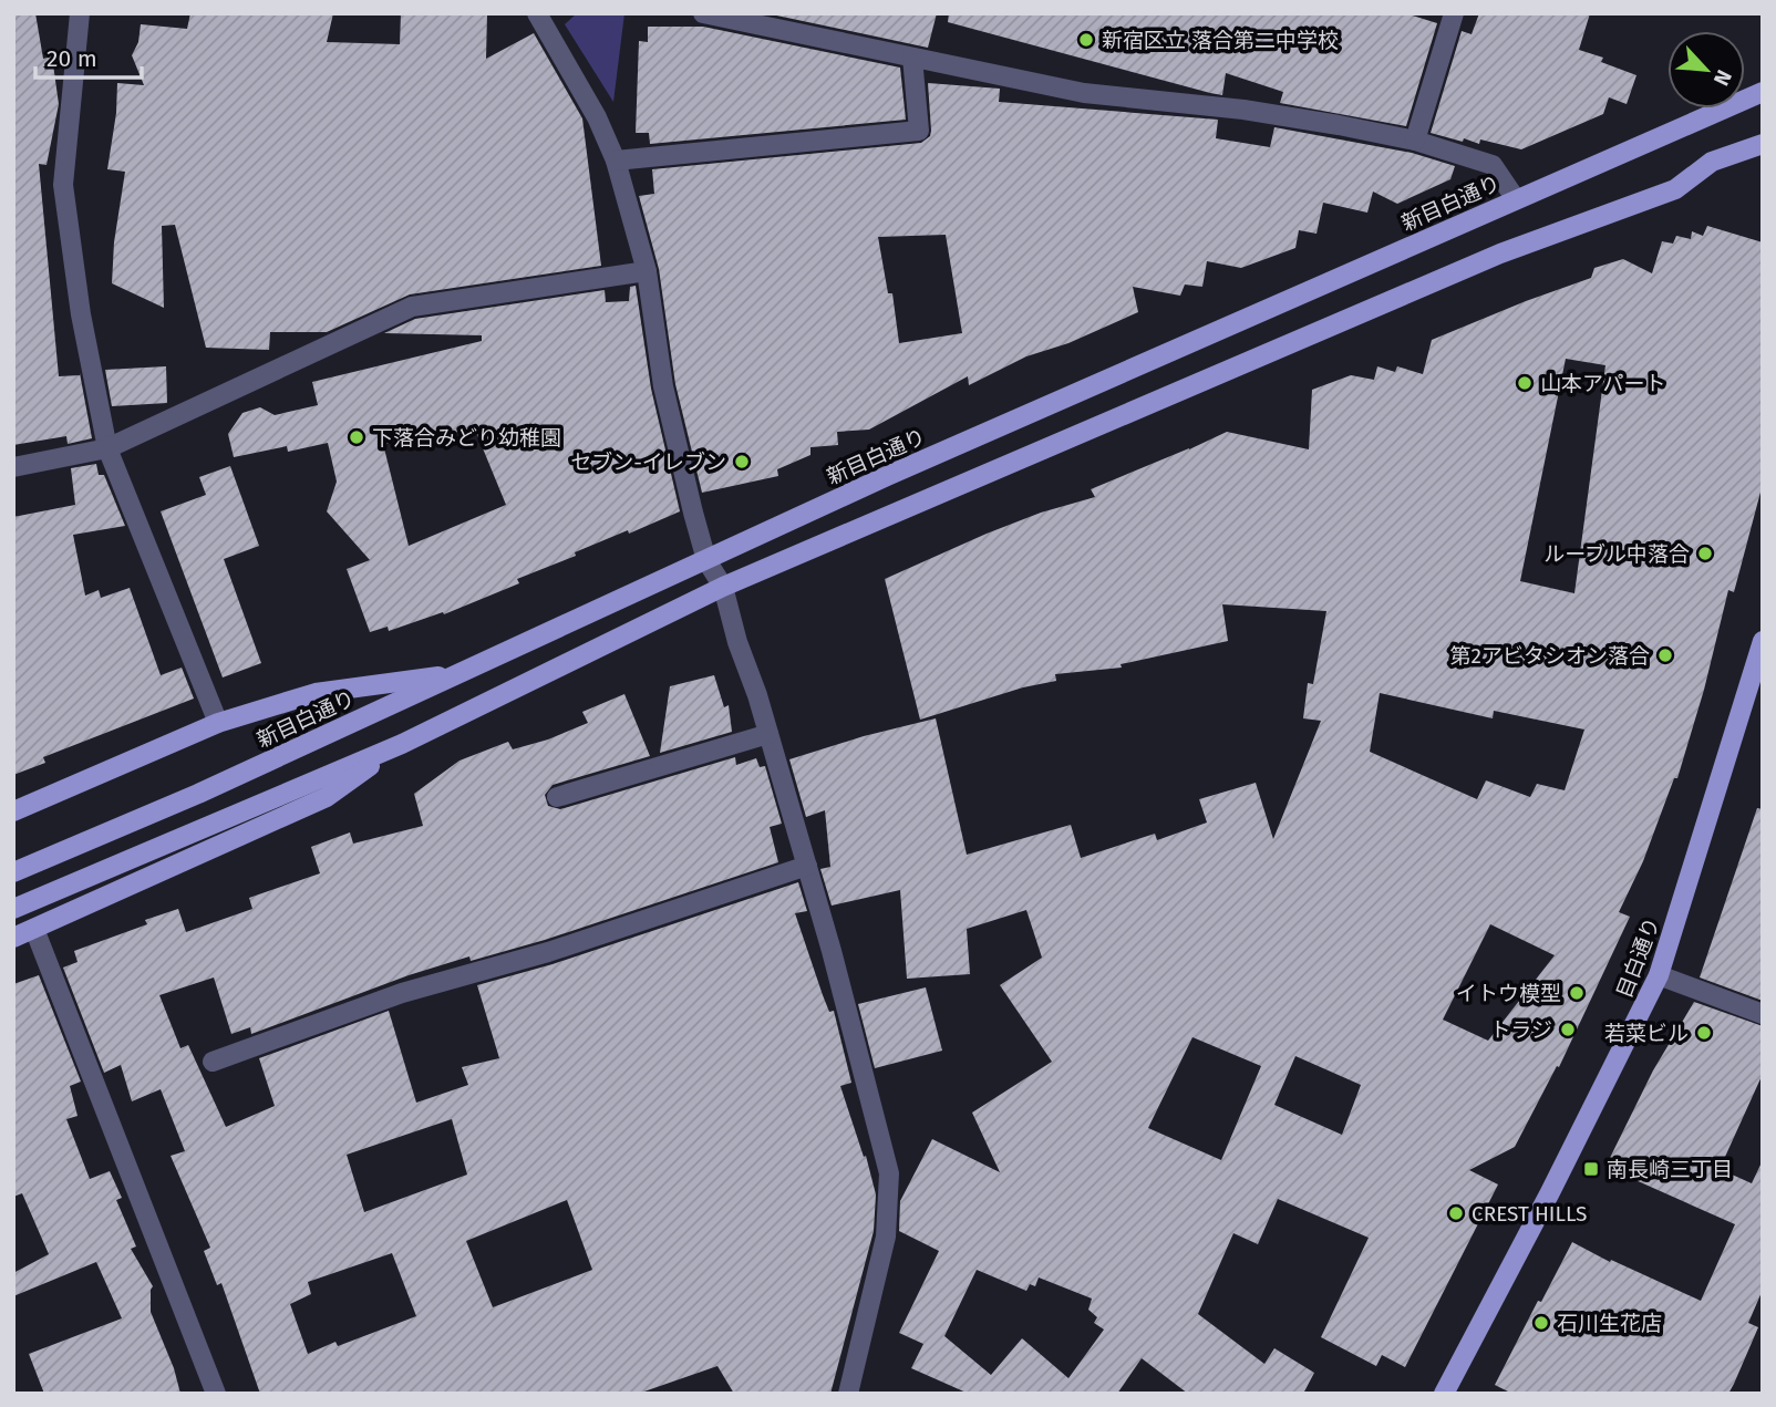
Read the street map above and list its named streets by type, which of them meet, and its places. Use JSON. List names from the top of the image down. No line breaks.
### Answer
{"streets":{"main road":["新目白通り","目白通り"]},"places":{"other":["新宿区立 落合第二中学校","山本アパート","下落合みどり幼稚園","セブン-イレブン","ルーブル中落合","第2アビタシオン落合","イトウ模型","トラジ","若菜ビル","CREST HILLS","石川生花店"],"transit":["南長崎三丁目"]},"scale_bar":"20 m","north":"bottom right"}
